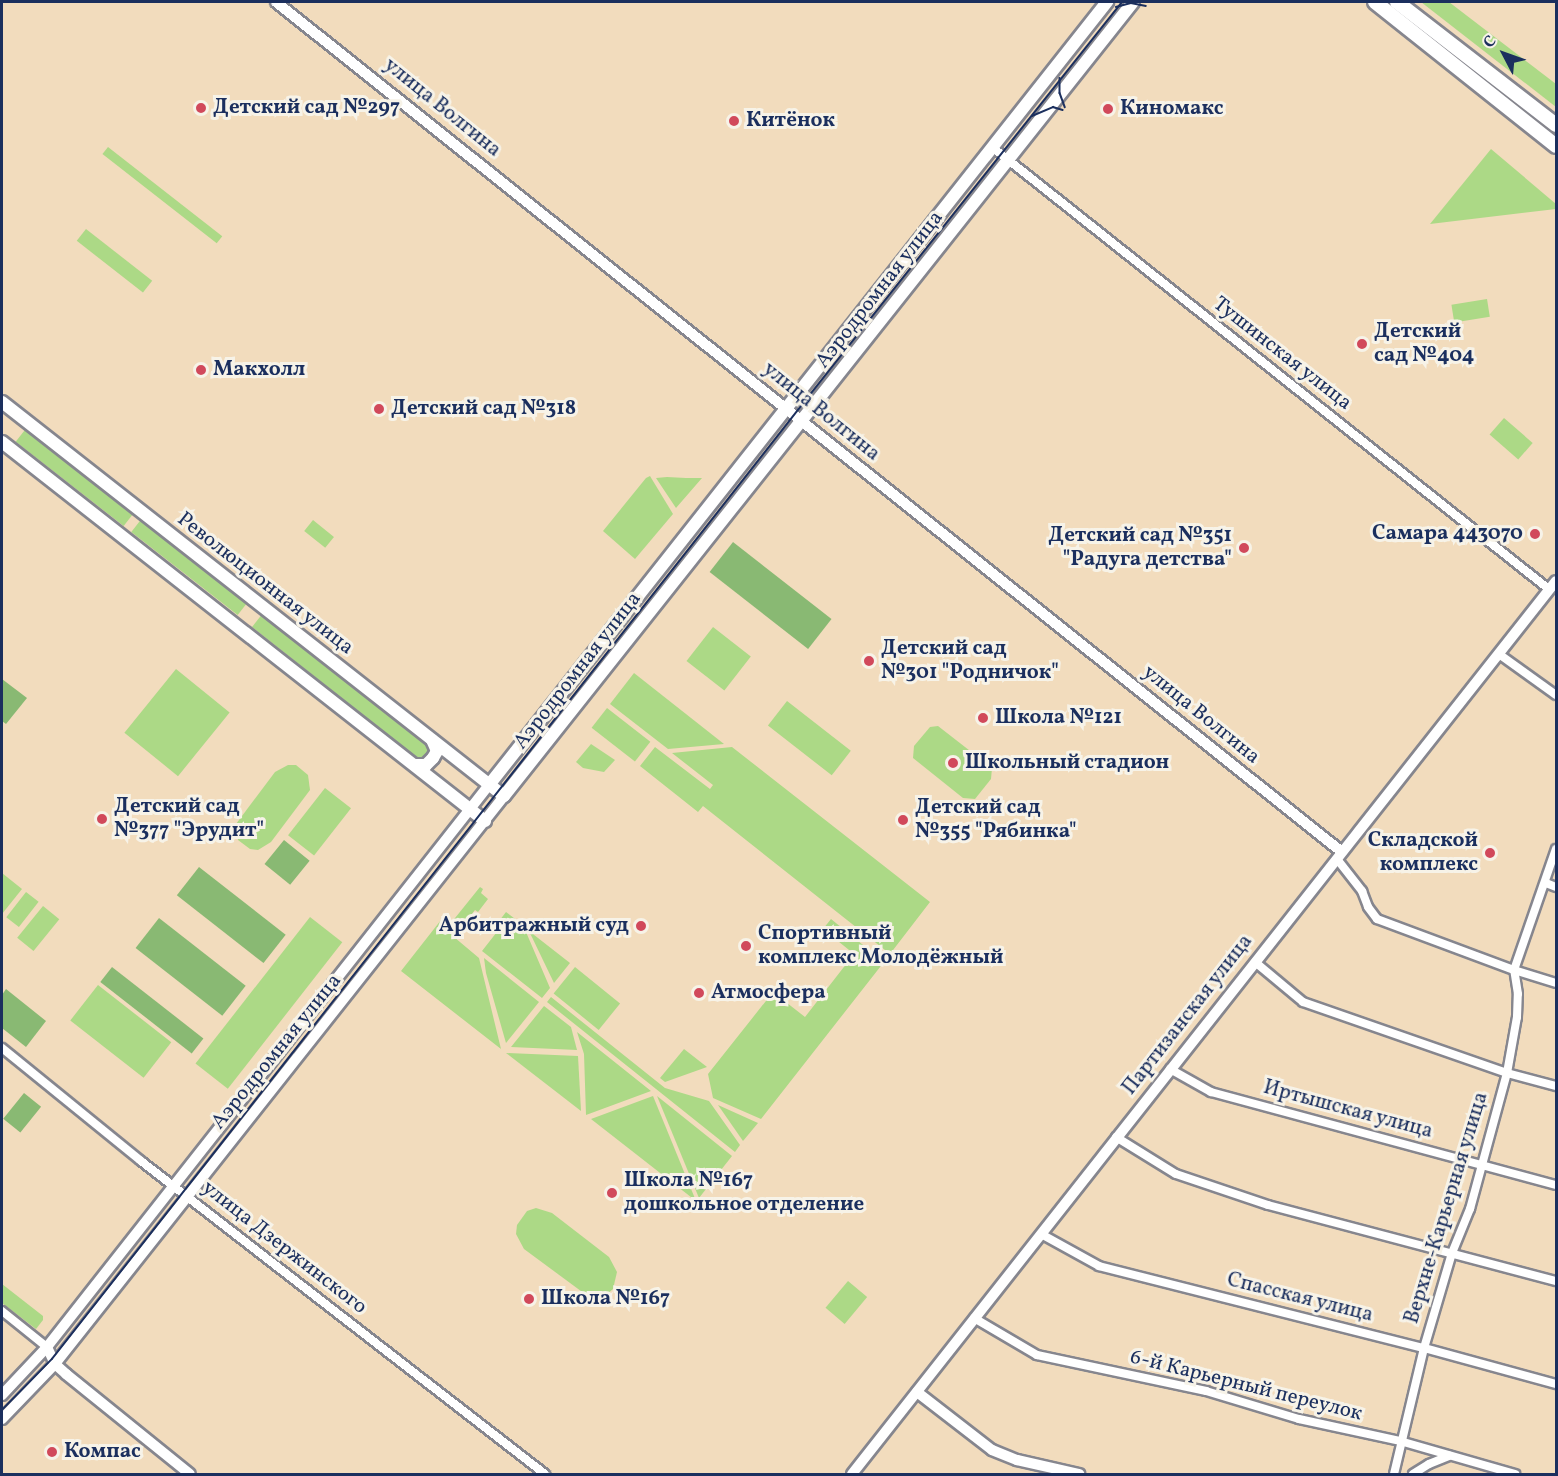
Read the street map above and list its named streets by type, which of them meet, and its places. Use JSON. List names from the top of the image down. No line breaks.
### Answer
{"streets":{"main road":["Аэродромная улица","Революционная улица"],"street":["улица Волгина","Тушинская улица","Партизанская улица","Иртышская улица","Верхне-Карьерная улица","улица Дзержинского","Спасская улица","6-й Карьерный переулок"]},"crossings":[["улица Волгина","Аэродромная улица"],["улица Волгина","Партизанская улица"],["улица Волгина","Верхне-Карьерная улица"],["Аэродромная улица","Тушинская улица"],["Аэродромная улица","Революционная улица"],["Аэродромная улица","улица Дзержинского"],["Тушинская улица","Партизанская улица"],["Партизанская улица","Иртышская улица"],["Партизанская улица","Спасская улица"],["Партизанская улица","6-й Карьерный переулок"],["Иртышская улица","Верхне-Карьерная улица"],["Верхне-Карьерная улица","Спасская улица"],["Верхне-Карьерная улица","6-й Карьерный переулок"]],"places":["Детский сад №297","Киномакс","Китёнок","Детский сад №404","Макхолл","Детский сад №318","Самара 443070","Детский сад №351 \"Радуга детства\"","Детский сад №301 \"Родничок\"","Школа №121","Школьный стадион","Детский сад №377 \"Эрудит\"","Детский сад №355 \"Рябинка\"","Складской комплекс","Арбитражный суд","Спортивный комплекс Молодёжный","Атмосфера","Школа №167 дошкольное отделение","Школа №167","Компас"],"north":"top left"}
